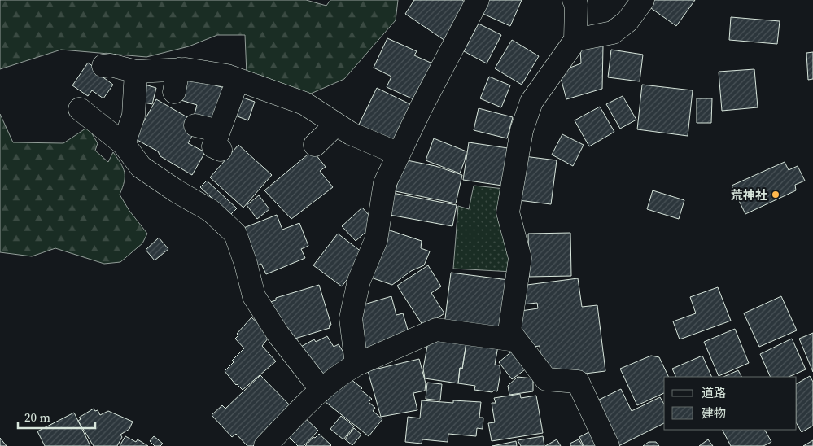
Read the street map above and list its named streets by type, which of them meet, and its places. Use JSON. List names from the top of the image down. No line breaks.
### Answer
{"places":["荒神社"],"legend":["道路","建物"],"scale_bar":"20 m"}
